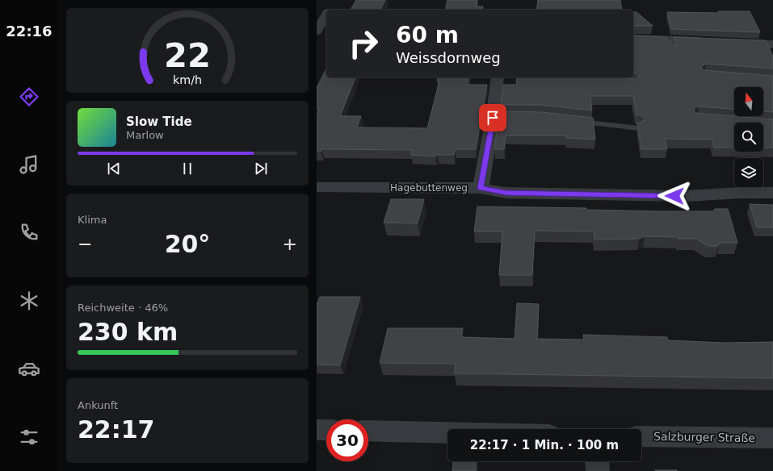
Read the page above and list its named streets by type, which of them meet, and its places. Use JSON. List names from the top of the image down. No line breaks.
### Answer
{"streets":{"street":["Hagebuttenweg","Salzburger Straße"]},"north":"top","page":{"tabs":"22:16","turn":["60 m","Weissdornweg"],"song":["Slow Tide","Marlow"],"tile":["Klima",["Reichweite · 46%","230 km"],["Ankunft","22:17"]],"heat":["−","20°","+"],"limit":"30","trip":"22:17 · 1 Min. · 100 m","gauge":["22","km/h"]}}
